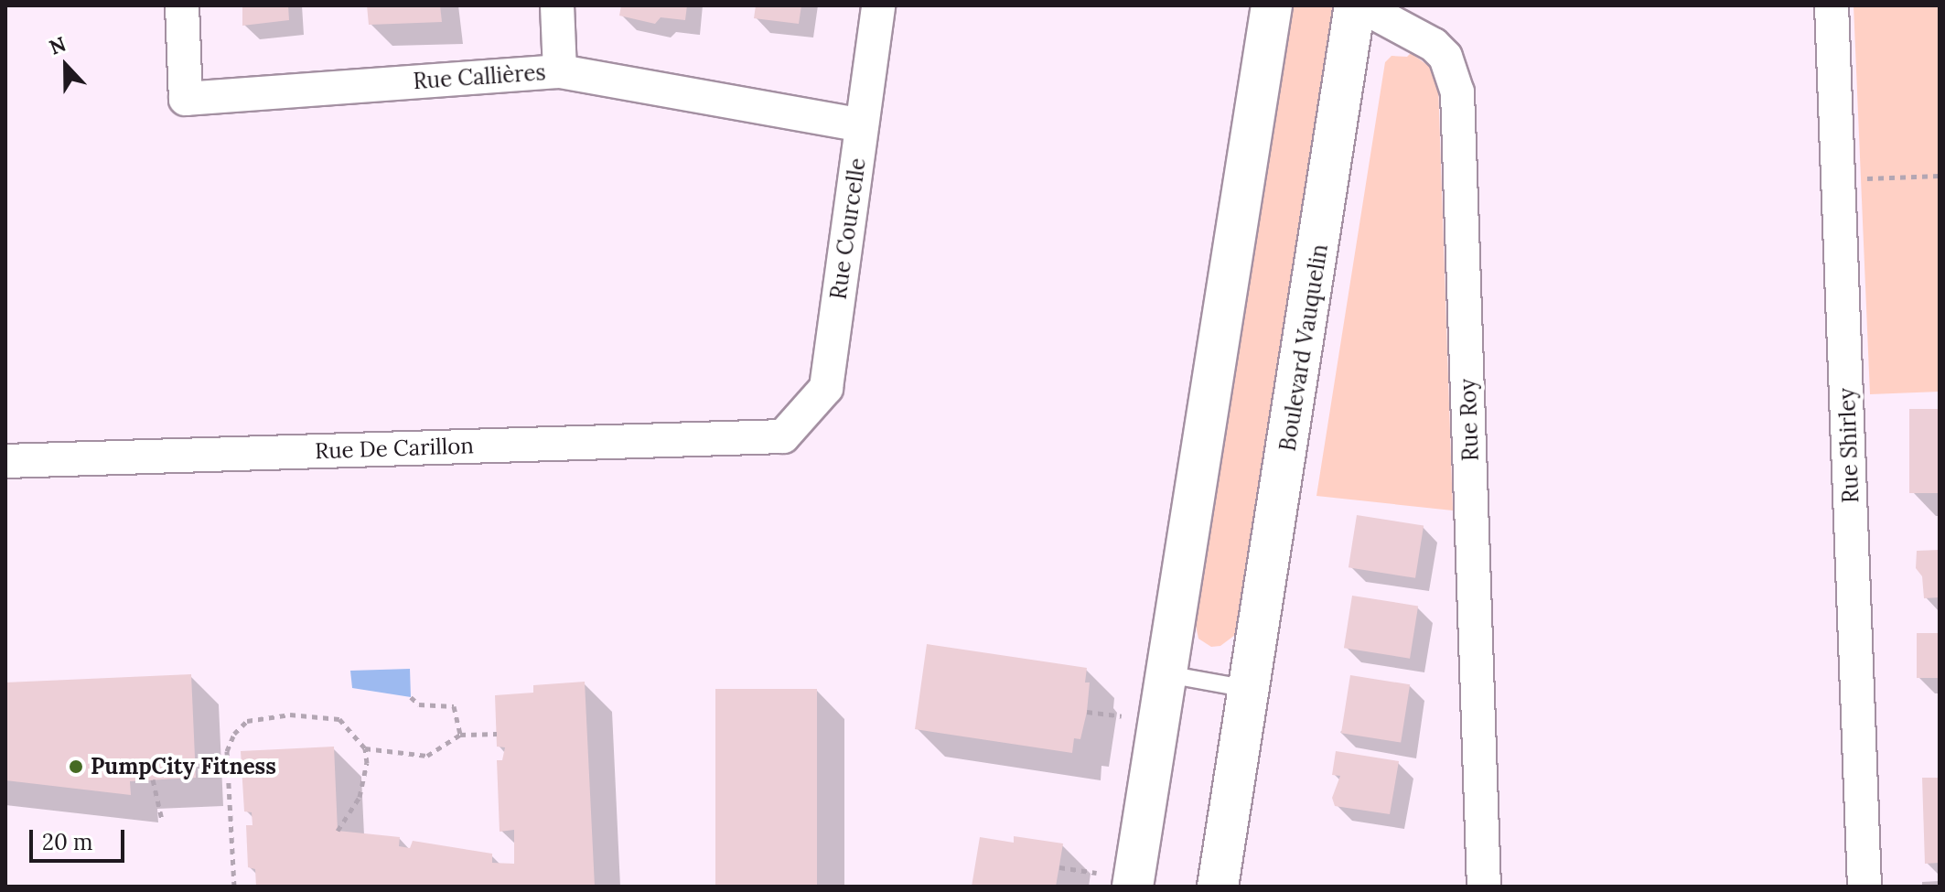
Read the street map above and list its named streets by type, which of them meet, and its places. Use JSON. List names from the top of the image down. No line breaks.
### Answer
{"streets":{"street":["Rue Callières","Rue Courcelle","Boulevard Vauquelin","Rue Roy","Rue Shirley","Rue De Carillon"]},"crossings":[["Rue Callières","Rue Courcelle"],["Rue Courcelle","Rue De Carillon"],["Boulevard Vauquelin","Rue Roy"]],"places":["PumpCity Fitness"],"scale_bar":"20 m","north":"top"}
